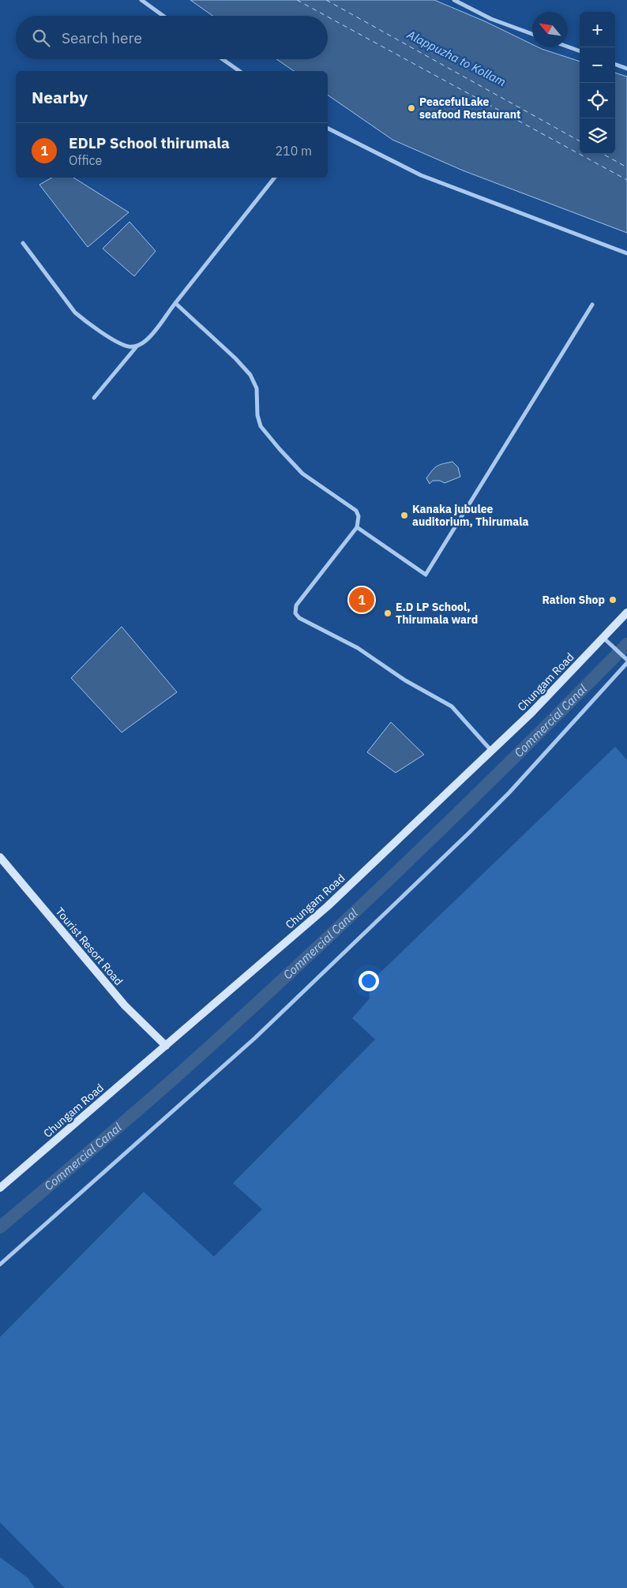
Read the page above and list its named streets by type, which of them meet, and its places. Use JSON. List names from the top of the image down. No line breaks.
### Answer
{"streets":{"main road":["Chungam Road","Tourist Resort Road"]},"crossings":[["Chungam Road","Tourist Resort Road"]],"water":["Alappuzha to Kollam","Commercial Canal"],"places":["PeacefulLake seafood Restaurant","Kanaka jubulee auditorium, Thirumala","Ration Shop","E.D LP School, Thirumala ward"],"north":"top left","page":{"map_buttons":["+","−"],"search":"Search here","heading":"Nearby","list":[{"mark":"1","name":"EDLP School thirumala","note":"Office","value":"210 m"}],"pins":"1"}}
